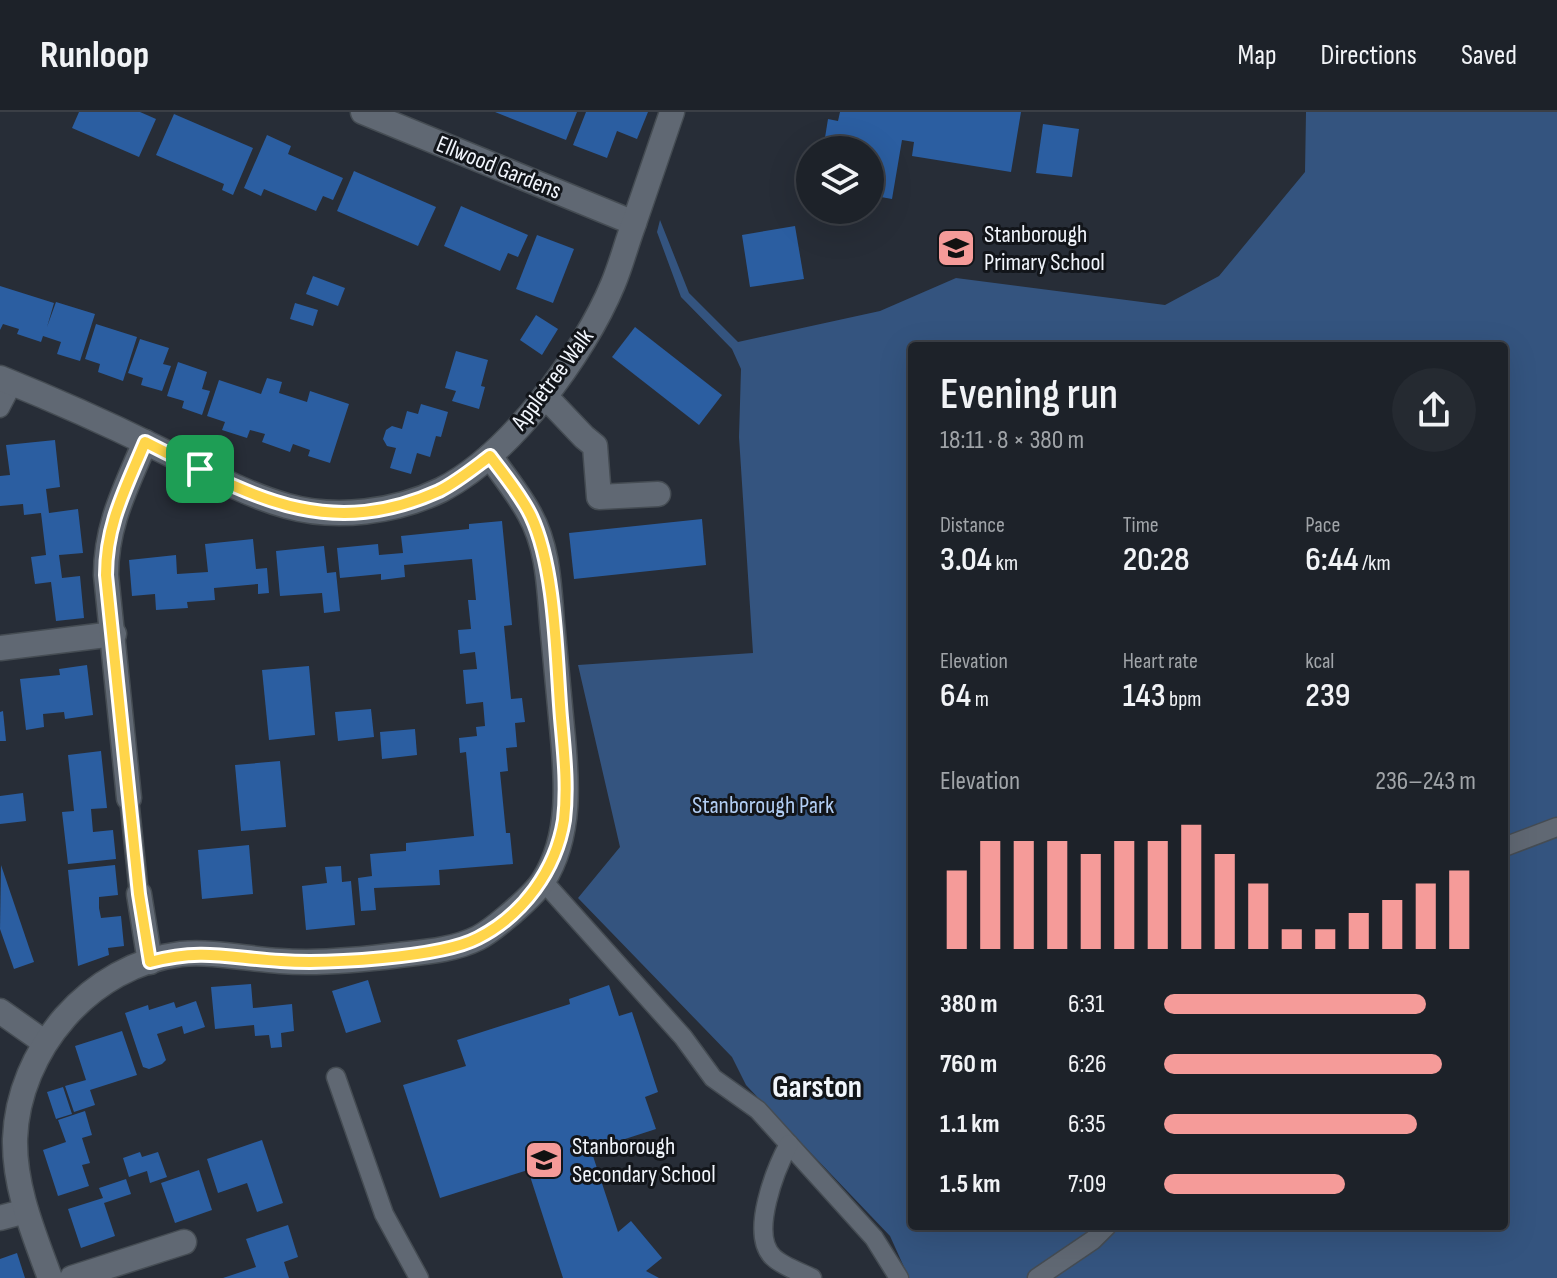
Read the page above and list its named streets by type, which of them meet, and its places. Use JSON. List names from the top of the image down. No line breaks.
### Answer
{"streets":{"street":["Ellwood Gardens","Appletree Walk"]},"crossings":[["Ellwood Gardens","Appletree Walk"]],"districts":["Garston"],"parks":["Stanborough Park"],"places":{"school or university":["Stanborough Primary School","Stanborough Secondary School"]},"page":{"header":"Runloop","nav":["Map","Directions","Saved"],"heading":["Evening run","18:11 · 8 × 380 m"],"stats":[["Distance","3.04 km"],["Time","20:28"],["Pace","6:44 /km"],["Elevation","64 m"],["Heart rate","143 bpm"],["kcal","239"]],"chart":["Elevation","236–243 m"],"list":[{"name":"380 m","note":"6:31"},{"name":"760 m","note":"6:26"},{"name":"1.1 km","note":"6:35"},{"name":"1.5 km","note":"7:09"}]}}
